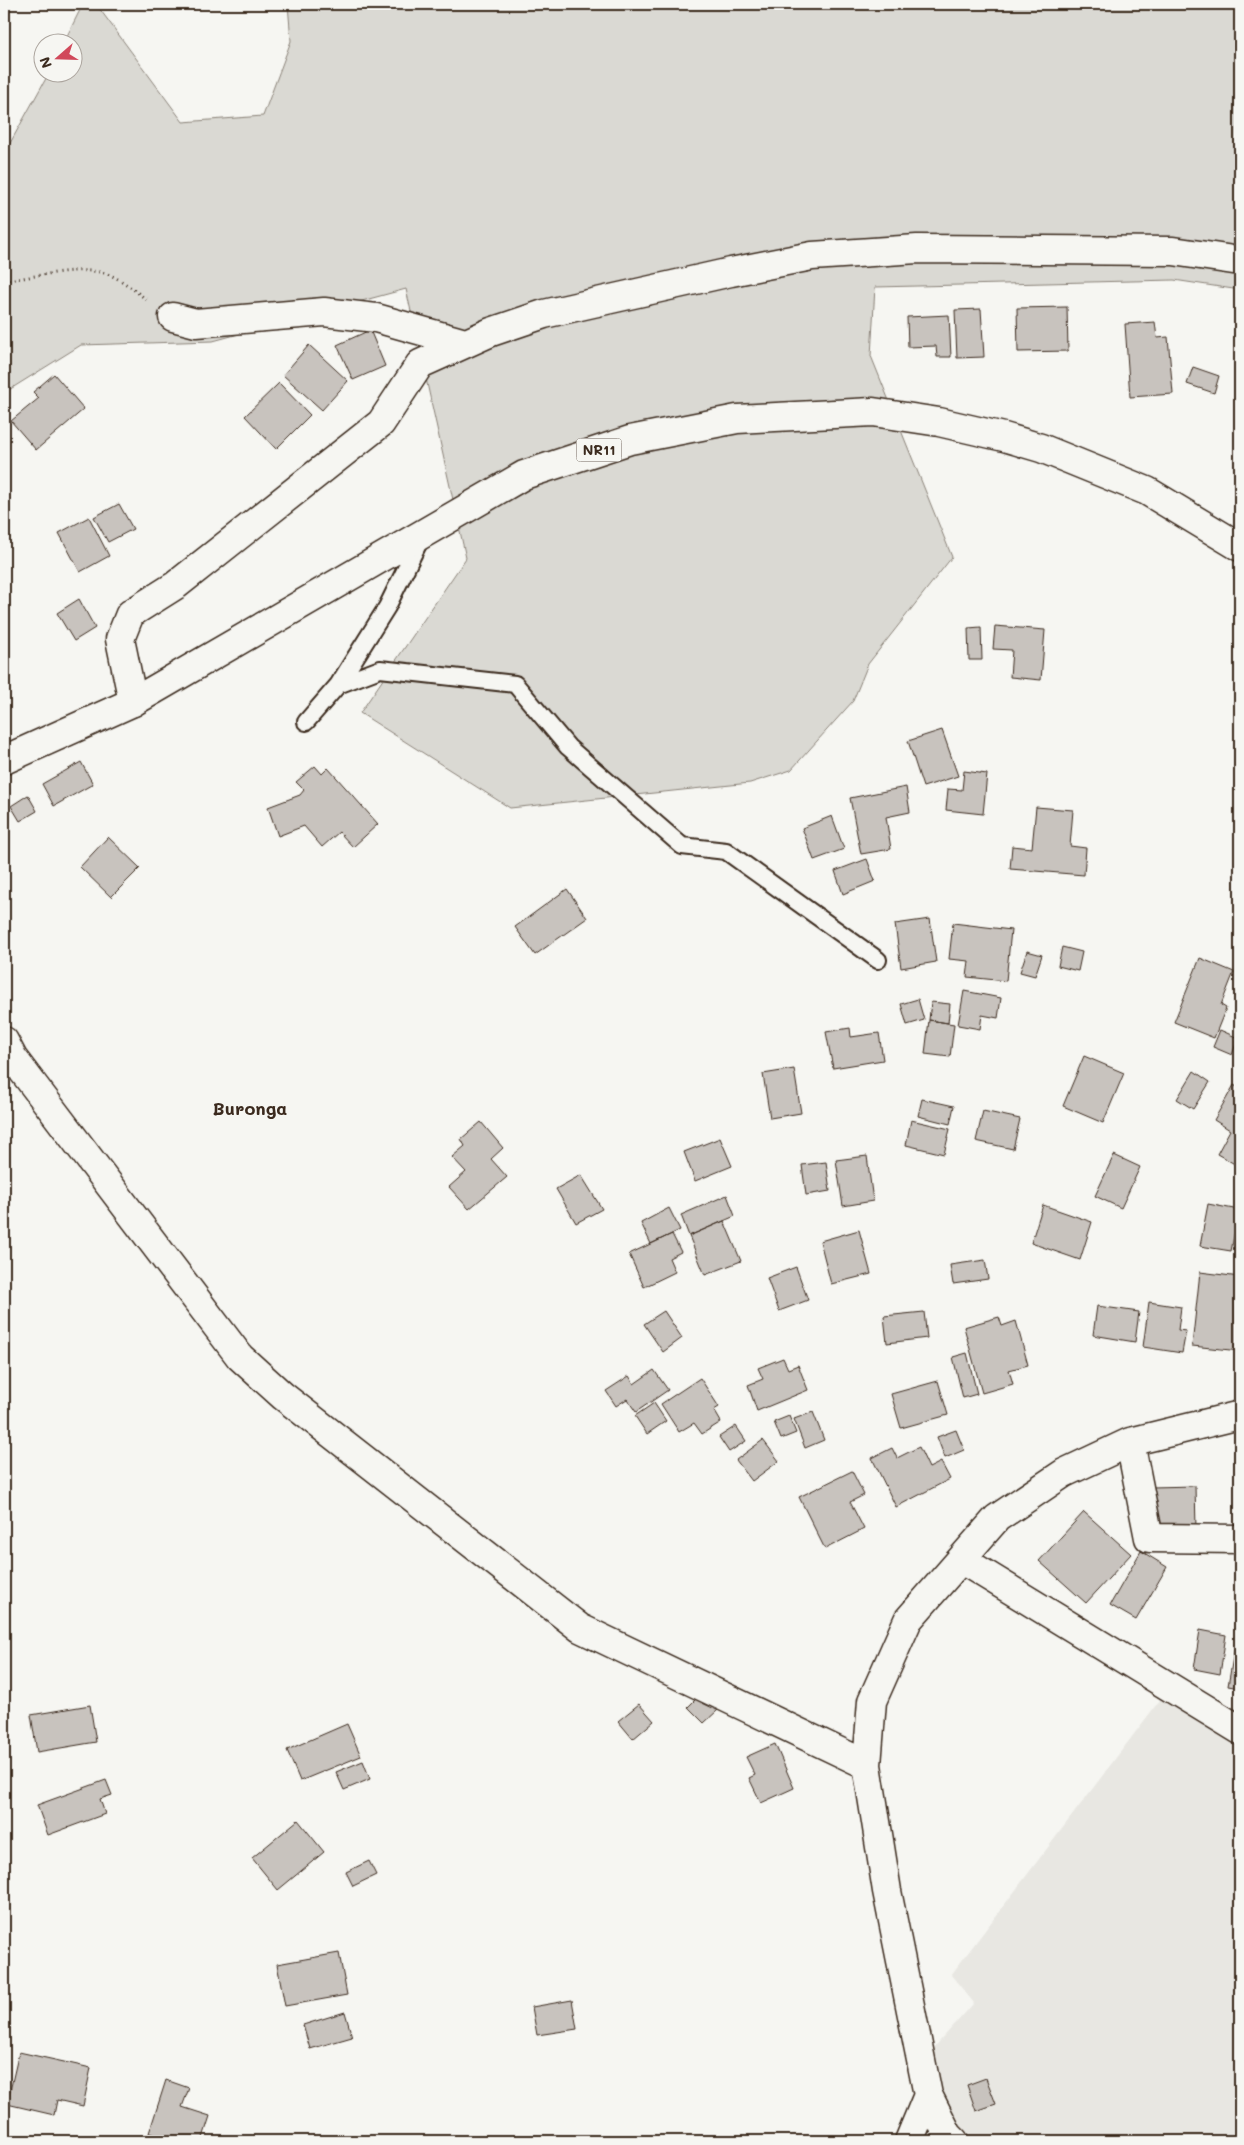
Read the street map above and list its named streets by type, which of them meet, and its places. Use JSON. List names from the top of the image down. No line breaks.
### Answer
{"streets":{"main road":["NR11"]},"districts":["Buronga"],"north":"left"}
